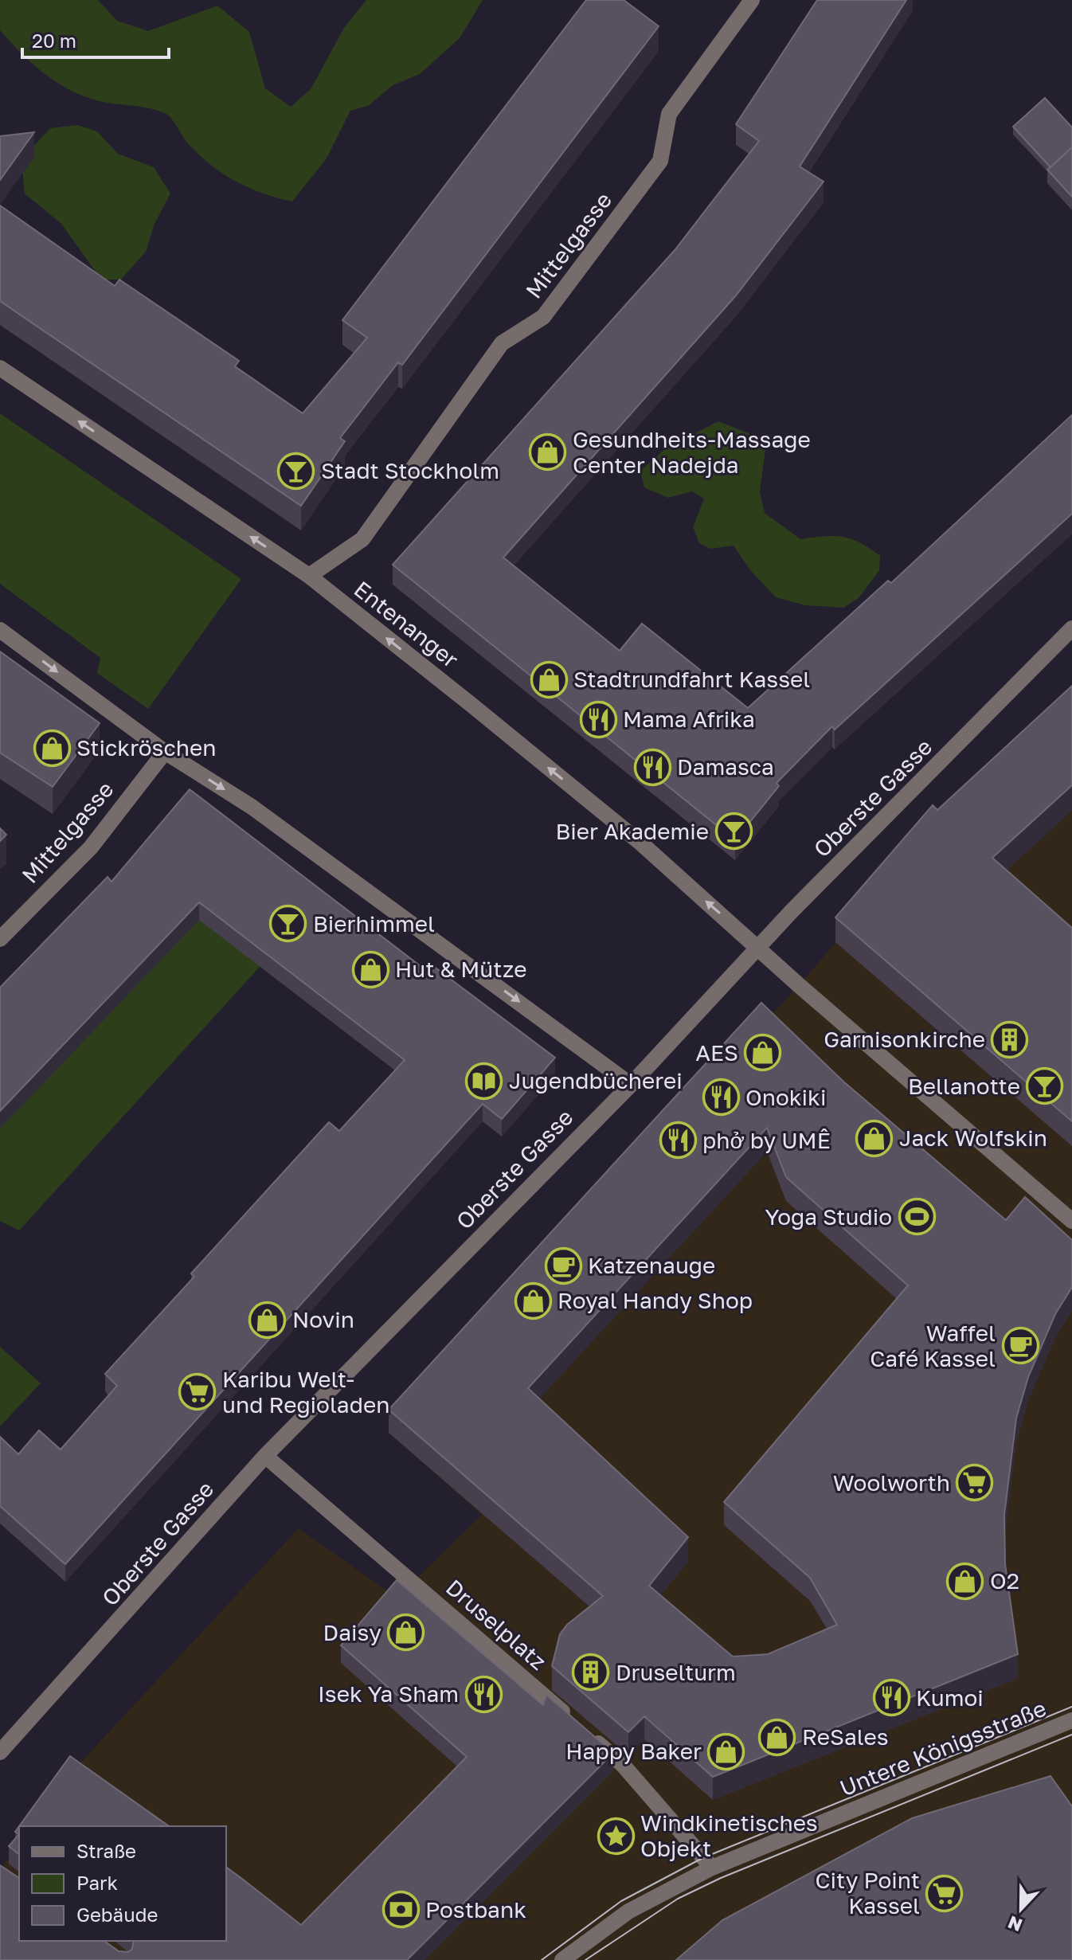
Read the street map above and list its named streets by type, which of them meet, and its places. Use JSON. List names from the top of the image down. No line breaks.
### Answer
{"streets":{"street":["Mittelgasse","Entenanger","Oberste Gasse","Druselplatz","Untere Königsstraße"]},"crossings":[["Mittelgasse","Entenanger"],["Entenanger","Oberste Gasse"],["Oberste Gasse","Druselplatz"],["Druselplatz","Untere Königsstraße"]],"one_way":["Entenanger"],"places":{"shop":["Gesundheits-Massage Center Nadejda","Stadtrundfahrt Kassel","Stickröschen","Hut & Mütze","AES","Jack Wolfskin","Royal Handy Shop","Novin","O2","Daisy","ReSales","Happy Baker"],"bar":["Stadt Stockholm","Bier Akademie","Bierhimmel","Bellanotte"],"restaurant":["Mama Afrika","Damasca","Onokiki","phở by UMÊ","Isek Ya Sham","Kumoi"],"building":["Garnisonkirche","Druselturm"],"library":["Jugendbücherei"],"sports":["Yoga Studio"],"cafe":["Katzenauge","Waffel Café Kassel"],"supermarket":["Karibu Welt- und Regioladen","Woolworth","City Point Kassel"],"place":["Windkinetisches Objekt"],"bank":["Postbank"]},"legend":["Straße","Park","Gebäude"],"scale_bar":"20 m","north":"bottom"}
